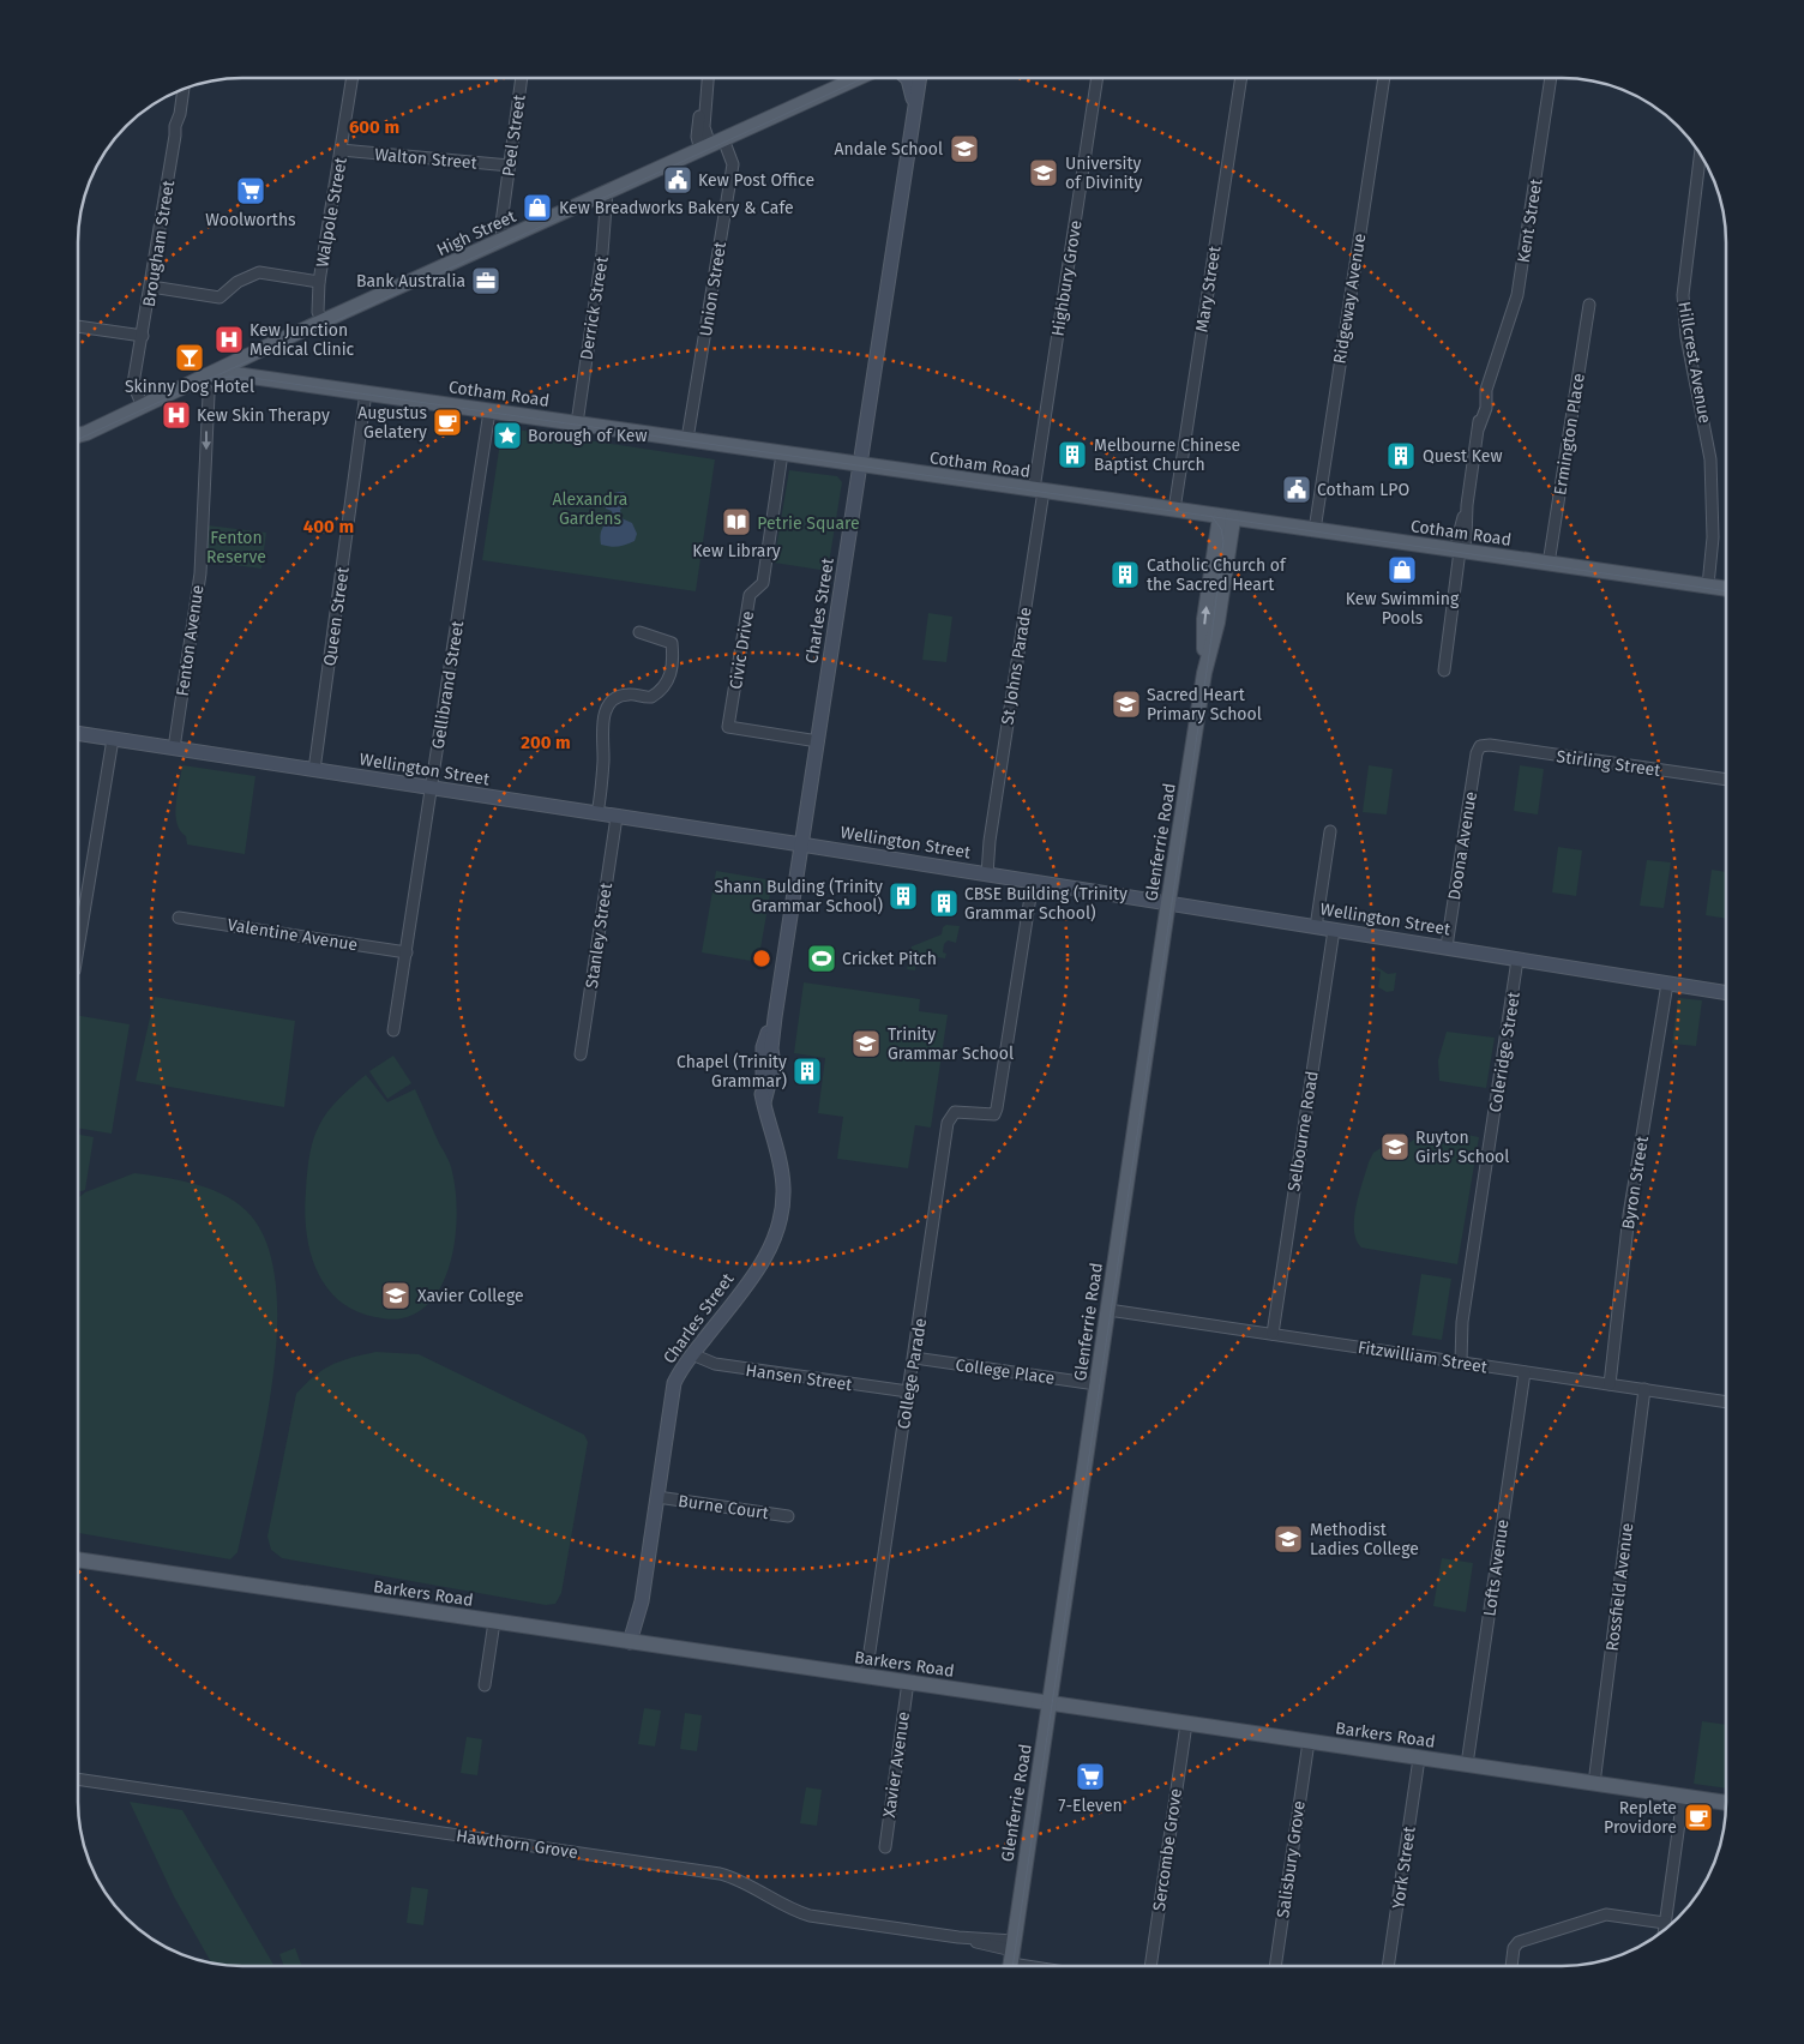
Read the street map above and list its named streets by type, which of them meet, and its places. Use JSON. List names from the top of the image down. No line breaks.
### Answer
{"streets":{"main road":["High Street","Cotham Road","Glenferrie Road","Barkers Road"],"street":["Peel Street","Walton Street","Walpole Street","Kent Street","Brougham Street","Highbury Grove","Union Street","Mary Street","Ridgeway Avenue","Derrick Street","Hillcrest Avenue","Ermington Place","Charles Street","Queen Street","Fenton Avenue","Civic Drive","St Johns Parade","Gellibrand Street","Stirling Street","Wellington Street","Doona Avenue","Valentine Avenue","Stanley Street","Coleridge Street","Selbourne Road","Byron Street","Fitzwilliam Street","College Place","College Parade","Hansen Street","Burne Court","Lofts Avenue","Rossfield Avenue","Xavier Avenue","Hawthorn Grove","Sercombe Grove","Salisbury Grove","York Street"]},"crossings":[["Peel Street","Walton Street"],["Peel Street","High Street"],["Walton Street","Walpole Street"],["Walpole Street","High Street"],["Kent Street","Cotham Road"],["High Street","Brougham Street"],["High Street","Union Street"],["High Street","Derrick Street"],["High Street","Cotham Road"],["High Street","Fenton Avenue"],["Highbury Grove","Cotham Road"],["Highbury Grove","St Johns Parade"],["Union Street","Cotham Road"],["Mary Street","Cotham Road"],["Ridgeway Avenue","Cotham Road"],["Derrick Street","Cotham Road"],["Hillcrest Avenue","Cotham Road"],["Cotham Road","Ermington Place"],["Cotham Road","Charles Street"],["Cotham Road","Queen Street"],["Cotham Road","Civic Drive"],["Cotham Road","St Johns Parade"],["Cotham Road","Gellibrand Street"],["Cotham Road","Glenferrie Road"],["Charles Street","Civic Drive"],["Charles Street","Wellington Street"],["Charles Street","Hansen Street"],["Charles Street","Burne Court"],["Charles Street","Barkers Road"],["Queen Street","Wellington Street"],["Fenton Avenue","Wellington Street"],["St Johns Parade","Wellington Street"],["Gellibrand Street","Wellington Street"],["Gellibrand Street","Valentine Avenue"],["Stirling Street","Doona Avenue"],["Wellington Street","Glenferrie Road"],["Wellington Street","Doona Avenue"],["Wellington Street","Stanley Street"],["Wellington Street","Coleridge Street"],["Wellington Street","Selbourne Road"],["Wellington Street","Byron Street"],["Wellington Street","College Parade"],["Glenferrie Road","Fitzwilliam Street"],["Glenferrie Road","College Place"],["Glenferrie Road","Barkers Road"],["Glenferrie Road","Hawthorn Grove"],["Coleridge Street","Fitzwilliam Street"],["Selbourne Road","Fitzwilliam Street"],["Byron Street","Fitzwilliam Street"],["Fitzwilliam Street","Lofts Avenue"],["Fitzwilliam Street","Rossfield Avenue"],["College Place","College Parade"],["College Parade","Hansen Street"],["College Parade","Barkers Road"],["Lofts Avenue","Barkers Road"],["Rossfield Avenue","Barkers Road"],["Barkers Road","Xavier Avenue"],["Barkers Road","Sercombe Grove"],["Barkers Road","Salisbury Grove"],["Barkers Road","York Street"]],"one_way":["Fenton Avenue"],"parks":["Alexandra Gardens","Petrie Square","Fenton Reserve"],"places":{"school or university":["Andale School","University of Divinity","Sacred Heart Primary School","Trinity Grammar School","Ruyton Girls' School","Xavier College","Methodist Ladies College"],"public building":["Kew Post Office","Cotham LPO"],"supermarket":["Woolworths","7-Eleven"],"shop":["Kew Breadworks Bakery & Cafe","Kew Swimming Pools"],"office":["Bank Australia"],"hospital":["Kew Junction Medical Clinic","Kew Skin Therapy"],"bar":["Skinny Dog Hotel"],"cafe":["Augustus Gelatery","Replete Providore"],"place":["Borough of Kew"],"building":["Melbourne Chinese Baptist Church","Quest Kew","Catholic Church of the Sacred Heart","Shann Bulding (Trinity Grammar School)","CBSE Building (Trinity Grammar School)","Chapel (Trinity Grammar)"],"library":["Kew Library"],"sports":["Cricket Pitch"]},"rings":["600 m","400 m","200 m"]}
